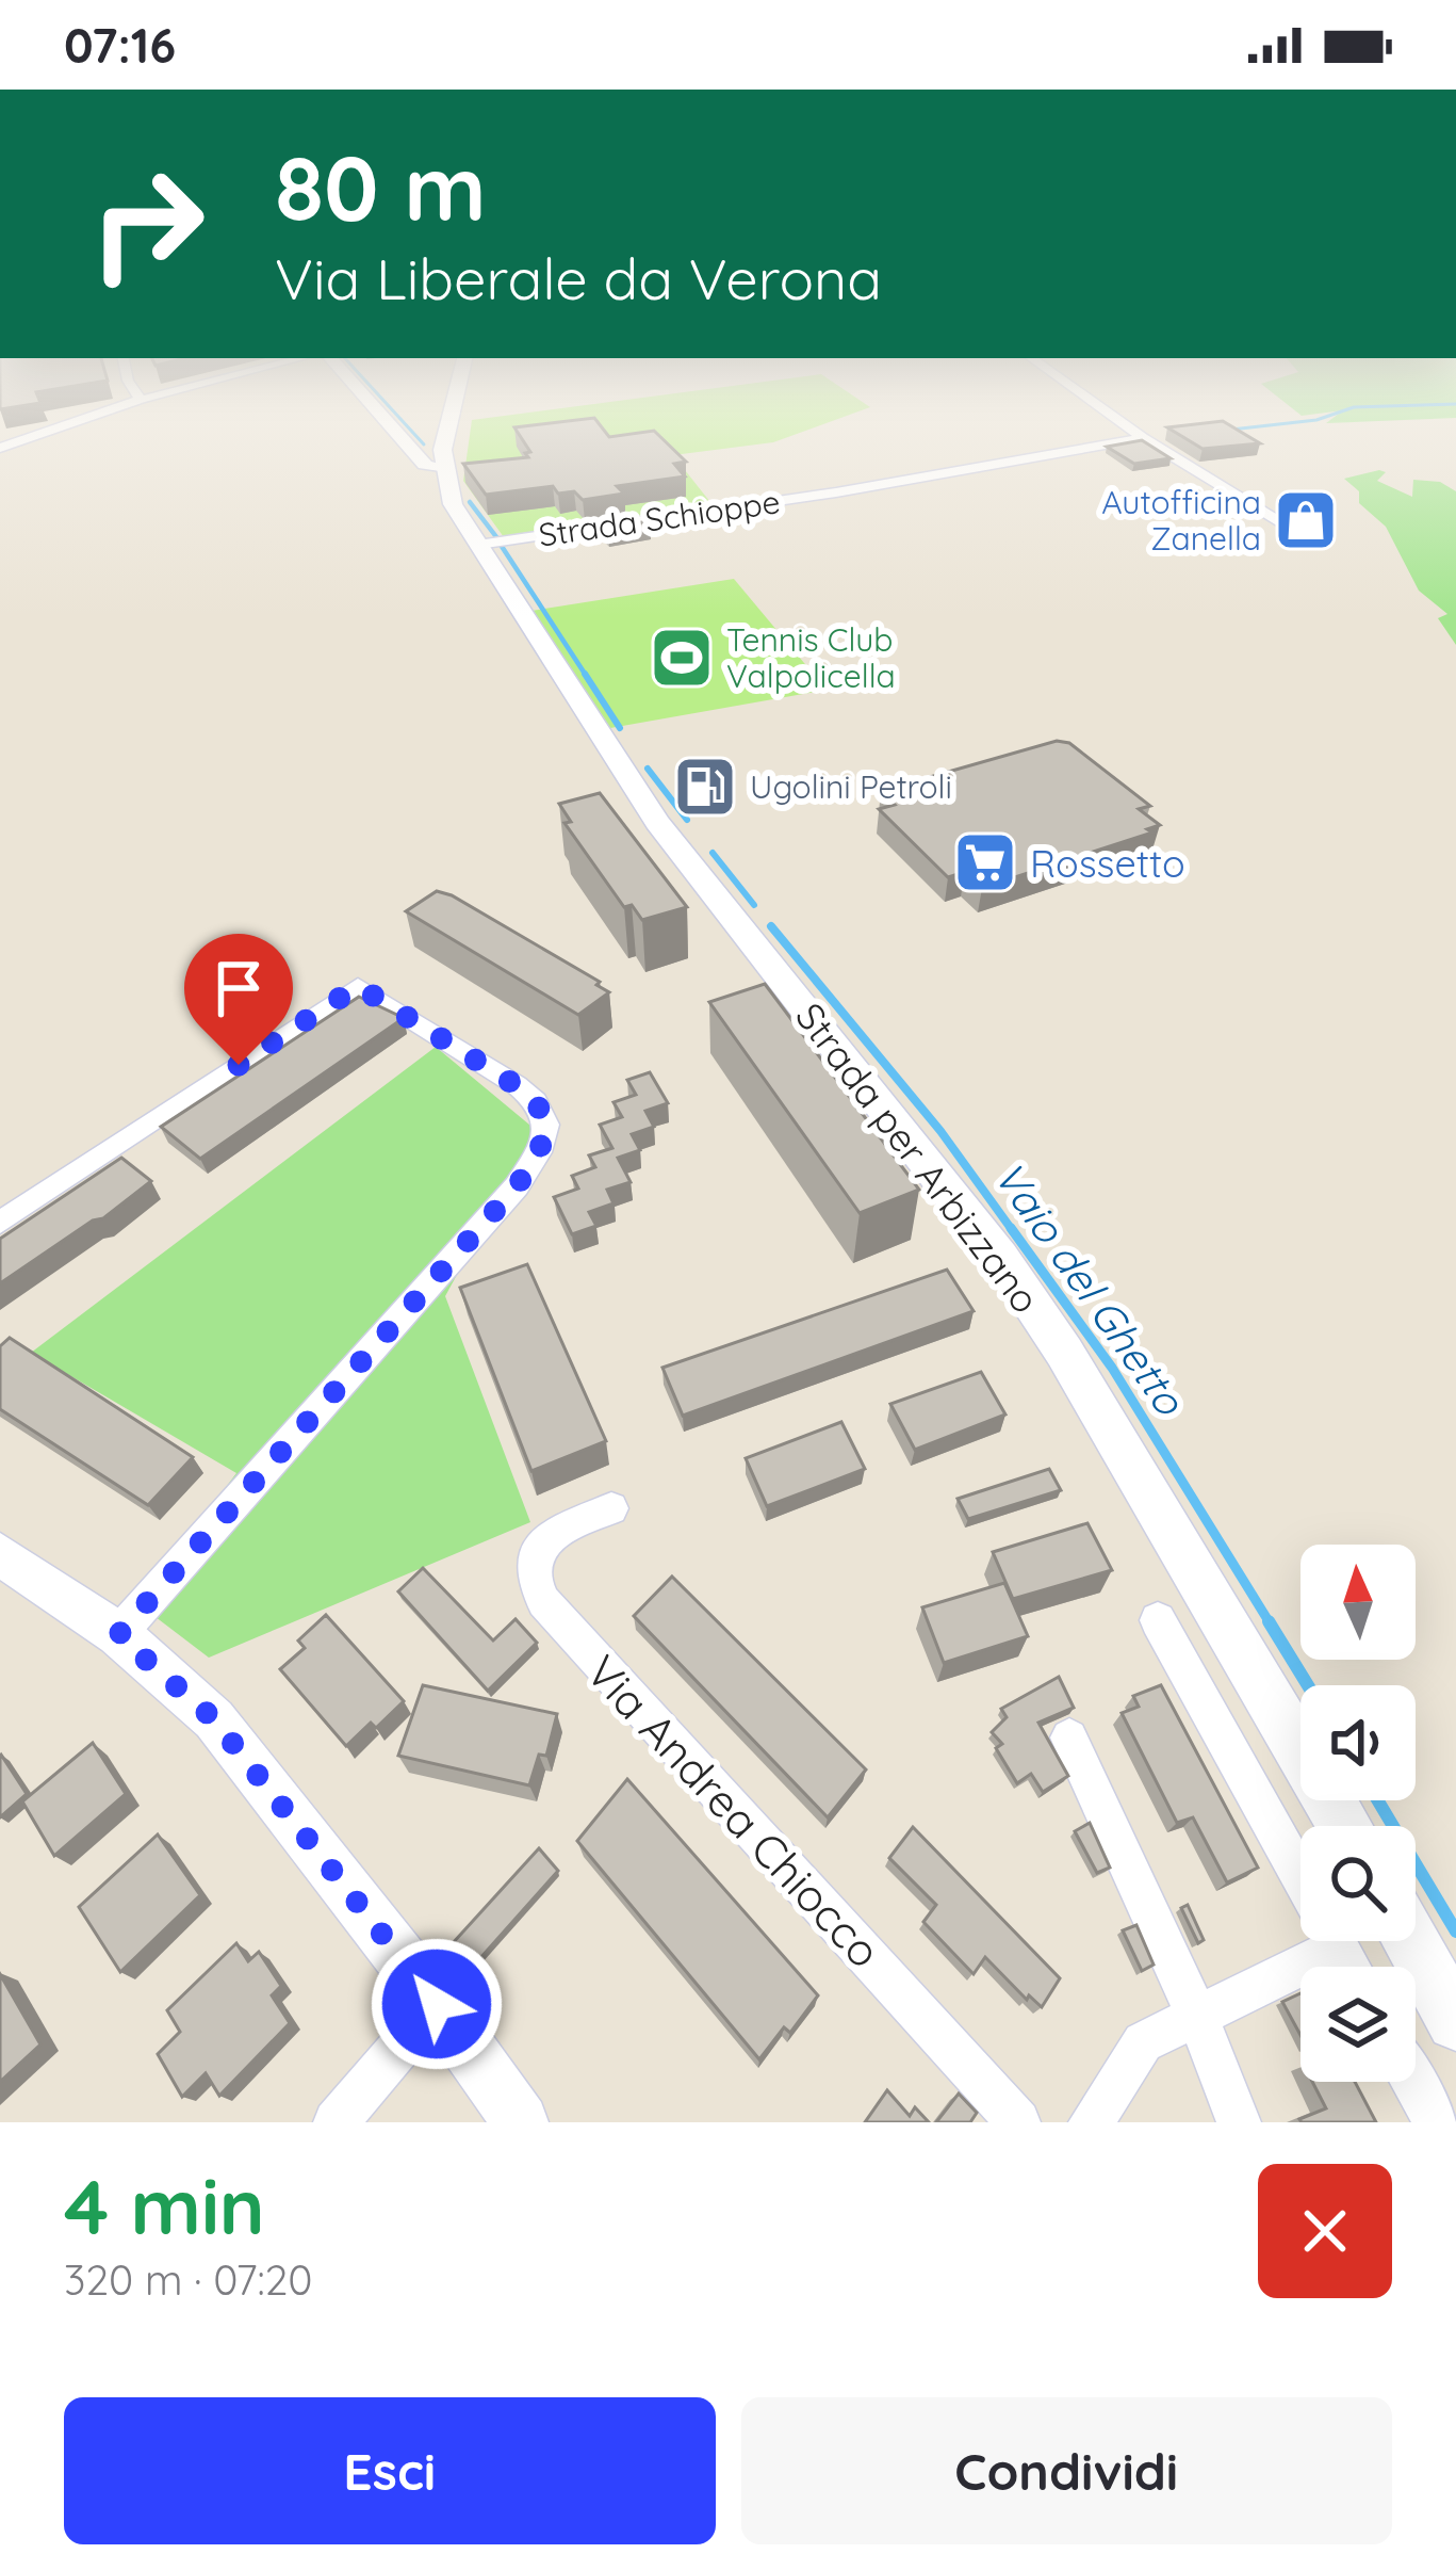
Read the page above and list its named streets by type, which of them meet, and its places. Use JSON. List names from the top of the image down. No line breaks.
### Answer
{"streets":{"main road":["Strada per Arbizzano"],"street":["Strada Schioppe","Via Andrea Chiocco"]},"crossings":[["Strada Schioppe","Strada per Arbizzano"]],"water":["Vaio del Ghetto"],"places":{"shop":["Autofficina Zanella"],"sports":["Tennis Club Valpolicella"],"fuel station":["Ugolini Petroli"],"supermarket":["Rossetto"]},"north":"top","page":{"status":"07:16","turn":["80 m","Via Liberale da Verona"],"heading":["4 min","320 m · 07:20"],"buttons":["Esci","Condividi"]}}
